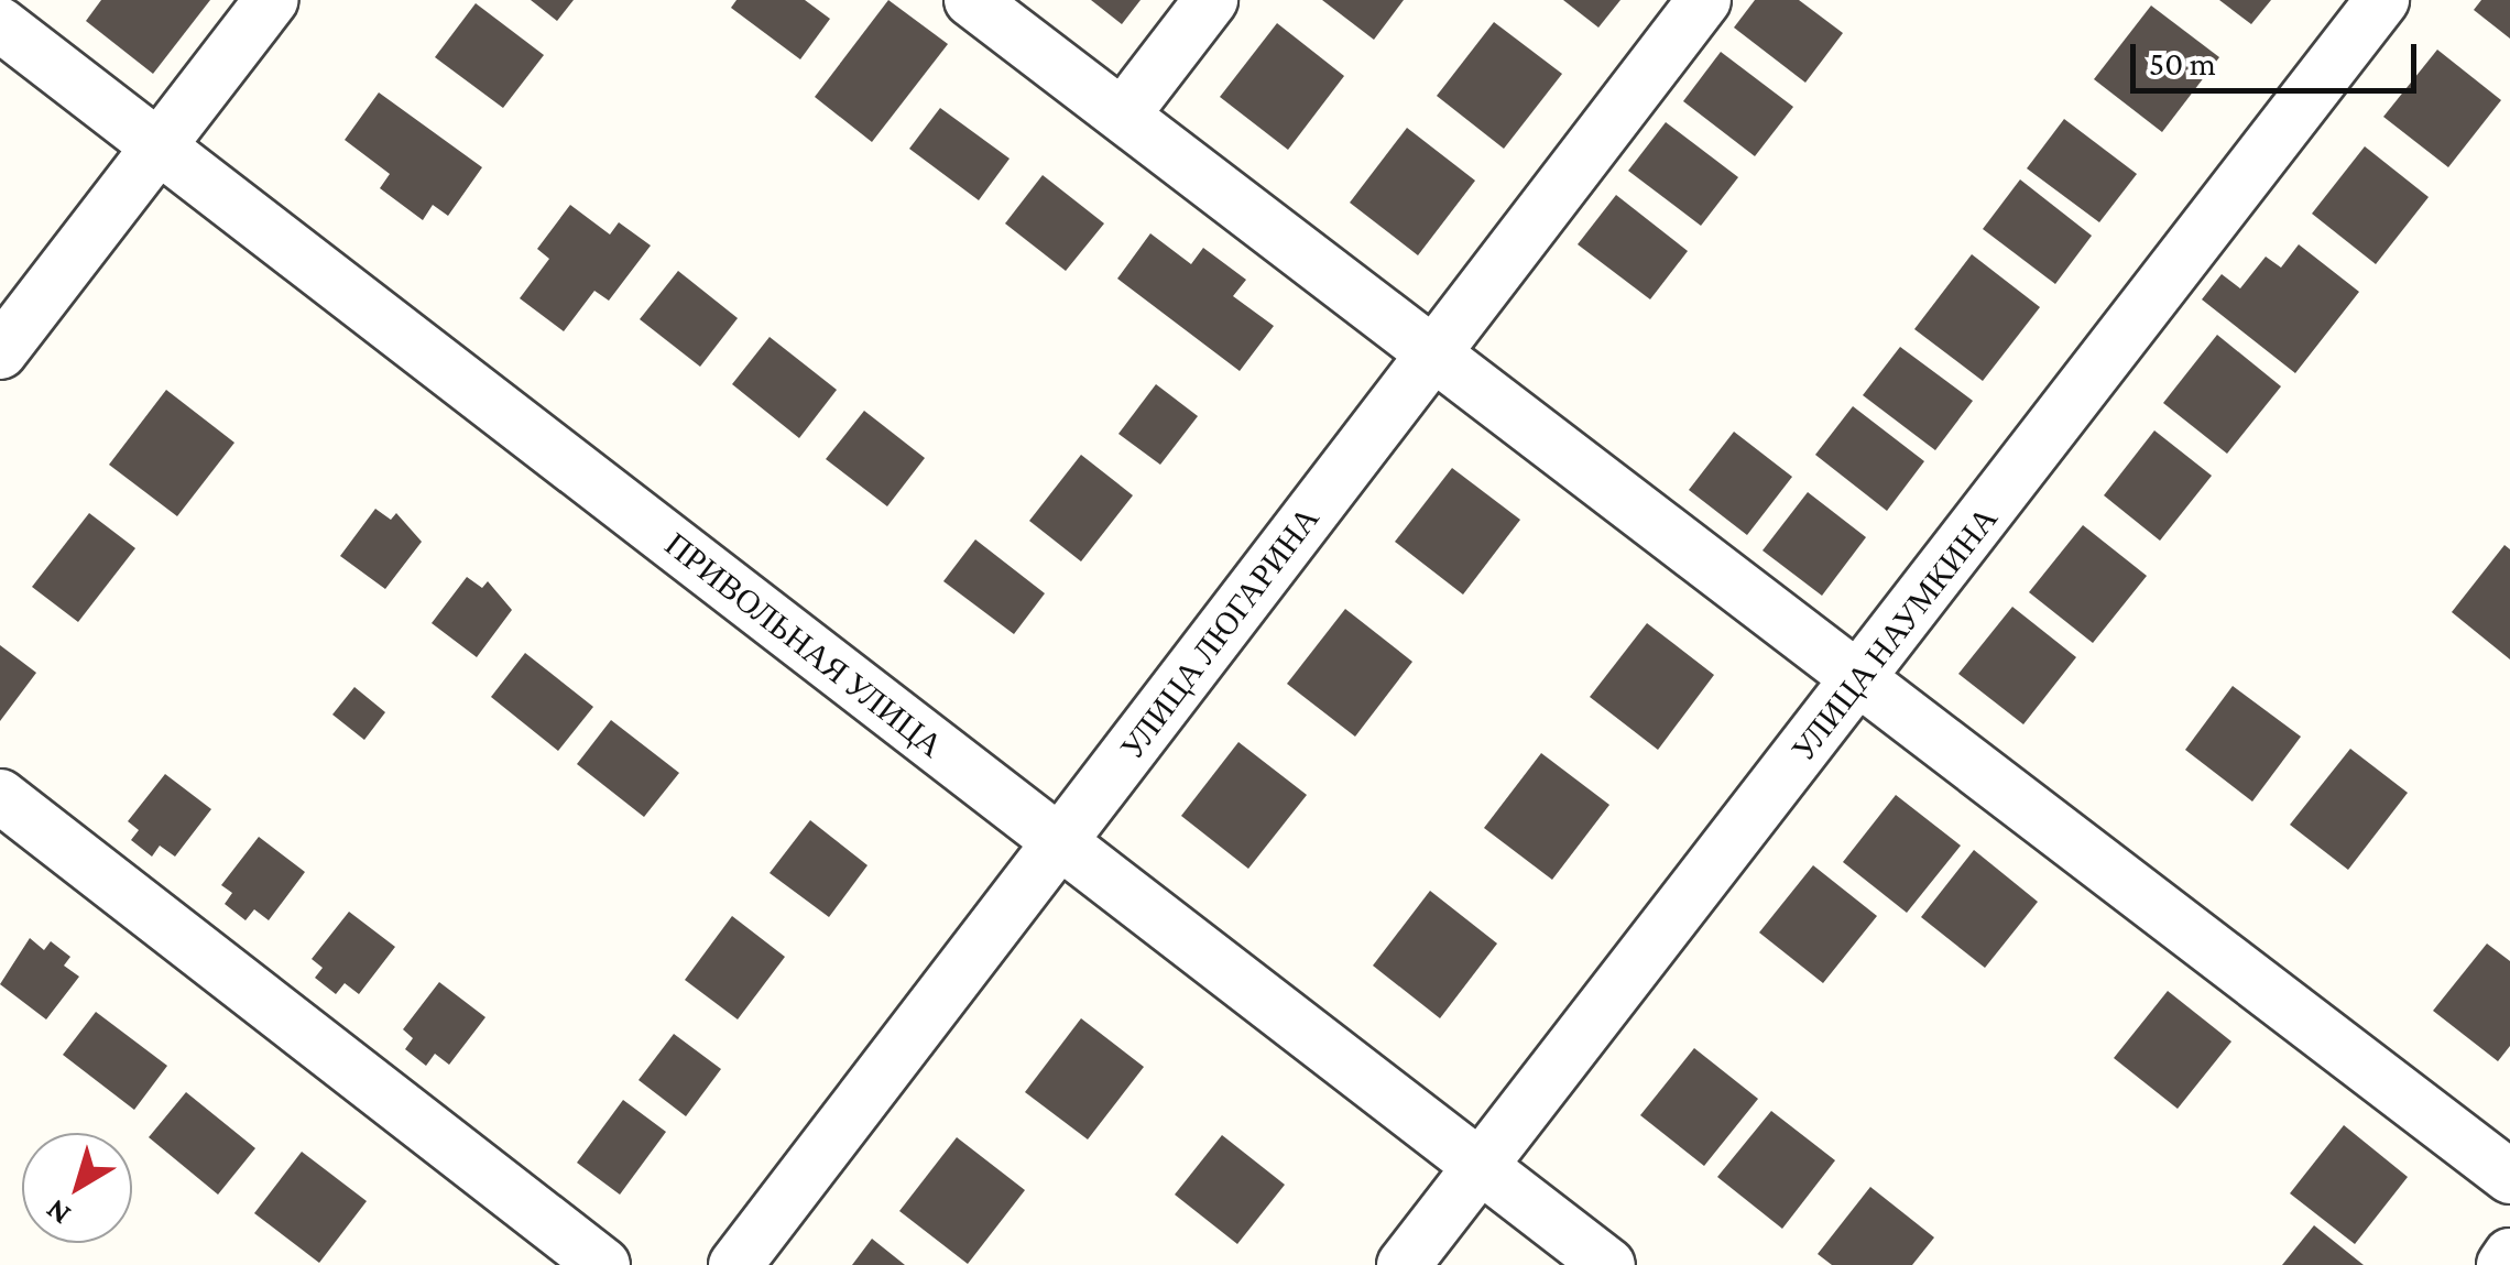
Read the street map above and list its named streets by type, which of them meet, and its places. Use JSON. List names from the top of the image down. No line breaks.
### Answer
{"streets":{"street":["УЛИЦА ЛЮГАРИНА","УЛИЦА НАУМКИНА","ПРИВОЛЬНАЯ УЛИЦА"]},"crossings":[["УЛИЦА ЛЮГАРИНА","ПРИВОЛЬНАЯ УЛИЦА"],["УЛИЦА НАУМКИНА","ПРИВОЛЬНАЯ УЛИЦА"]],"scale_bar":"50 m","north":"bottom left"}
